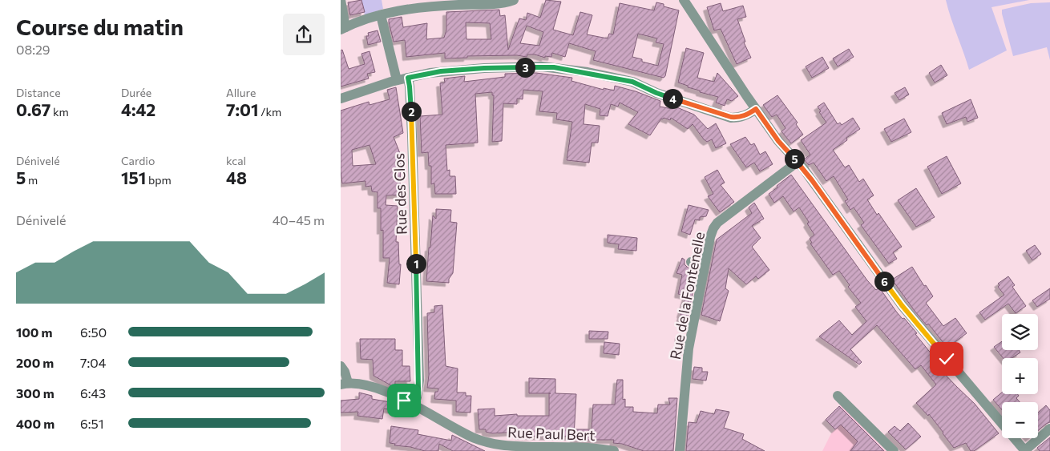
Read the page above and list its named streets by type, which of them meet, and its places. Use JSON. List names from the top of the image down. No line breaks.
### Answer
{"streets":{"street":["Rue des Clos","Rue de la Fontenelle","Rue Paul Bert"]},"crossings":[["Rue des Clos","Rue Paul Bert"]],"page":{"heading":["Course du matin","08:29"],"pins":["3","4","2","5","1","6"],"stats":[["Distance","0.67 km"],["Durée","4:42"],["Allure","7:01 /km"],["Dénivelé","5 m"],["Cardio","151 bpm"],["kcal","48"]],"chart":["Dénivelé","40–45 m"],"map_buttons":["+","−"],"list":[{"name":"100 m","note":"6:50"},{"name":"200 m","note":"7:04"},{"name":"300 m","note":"6:43"},{"name":"400 m","note":"6:51"}]}}
